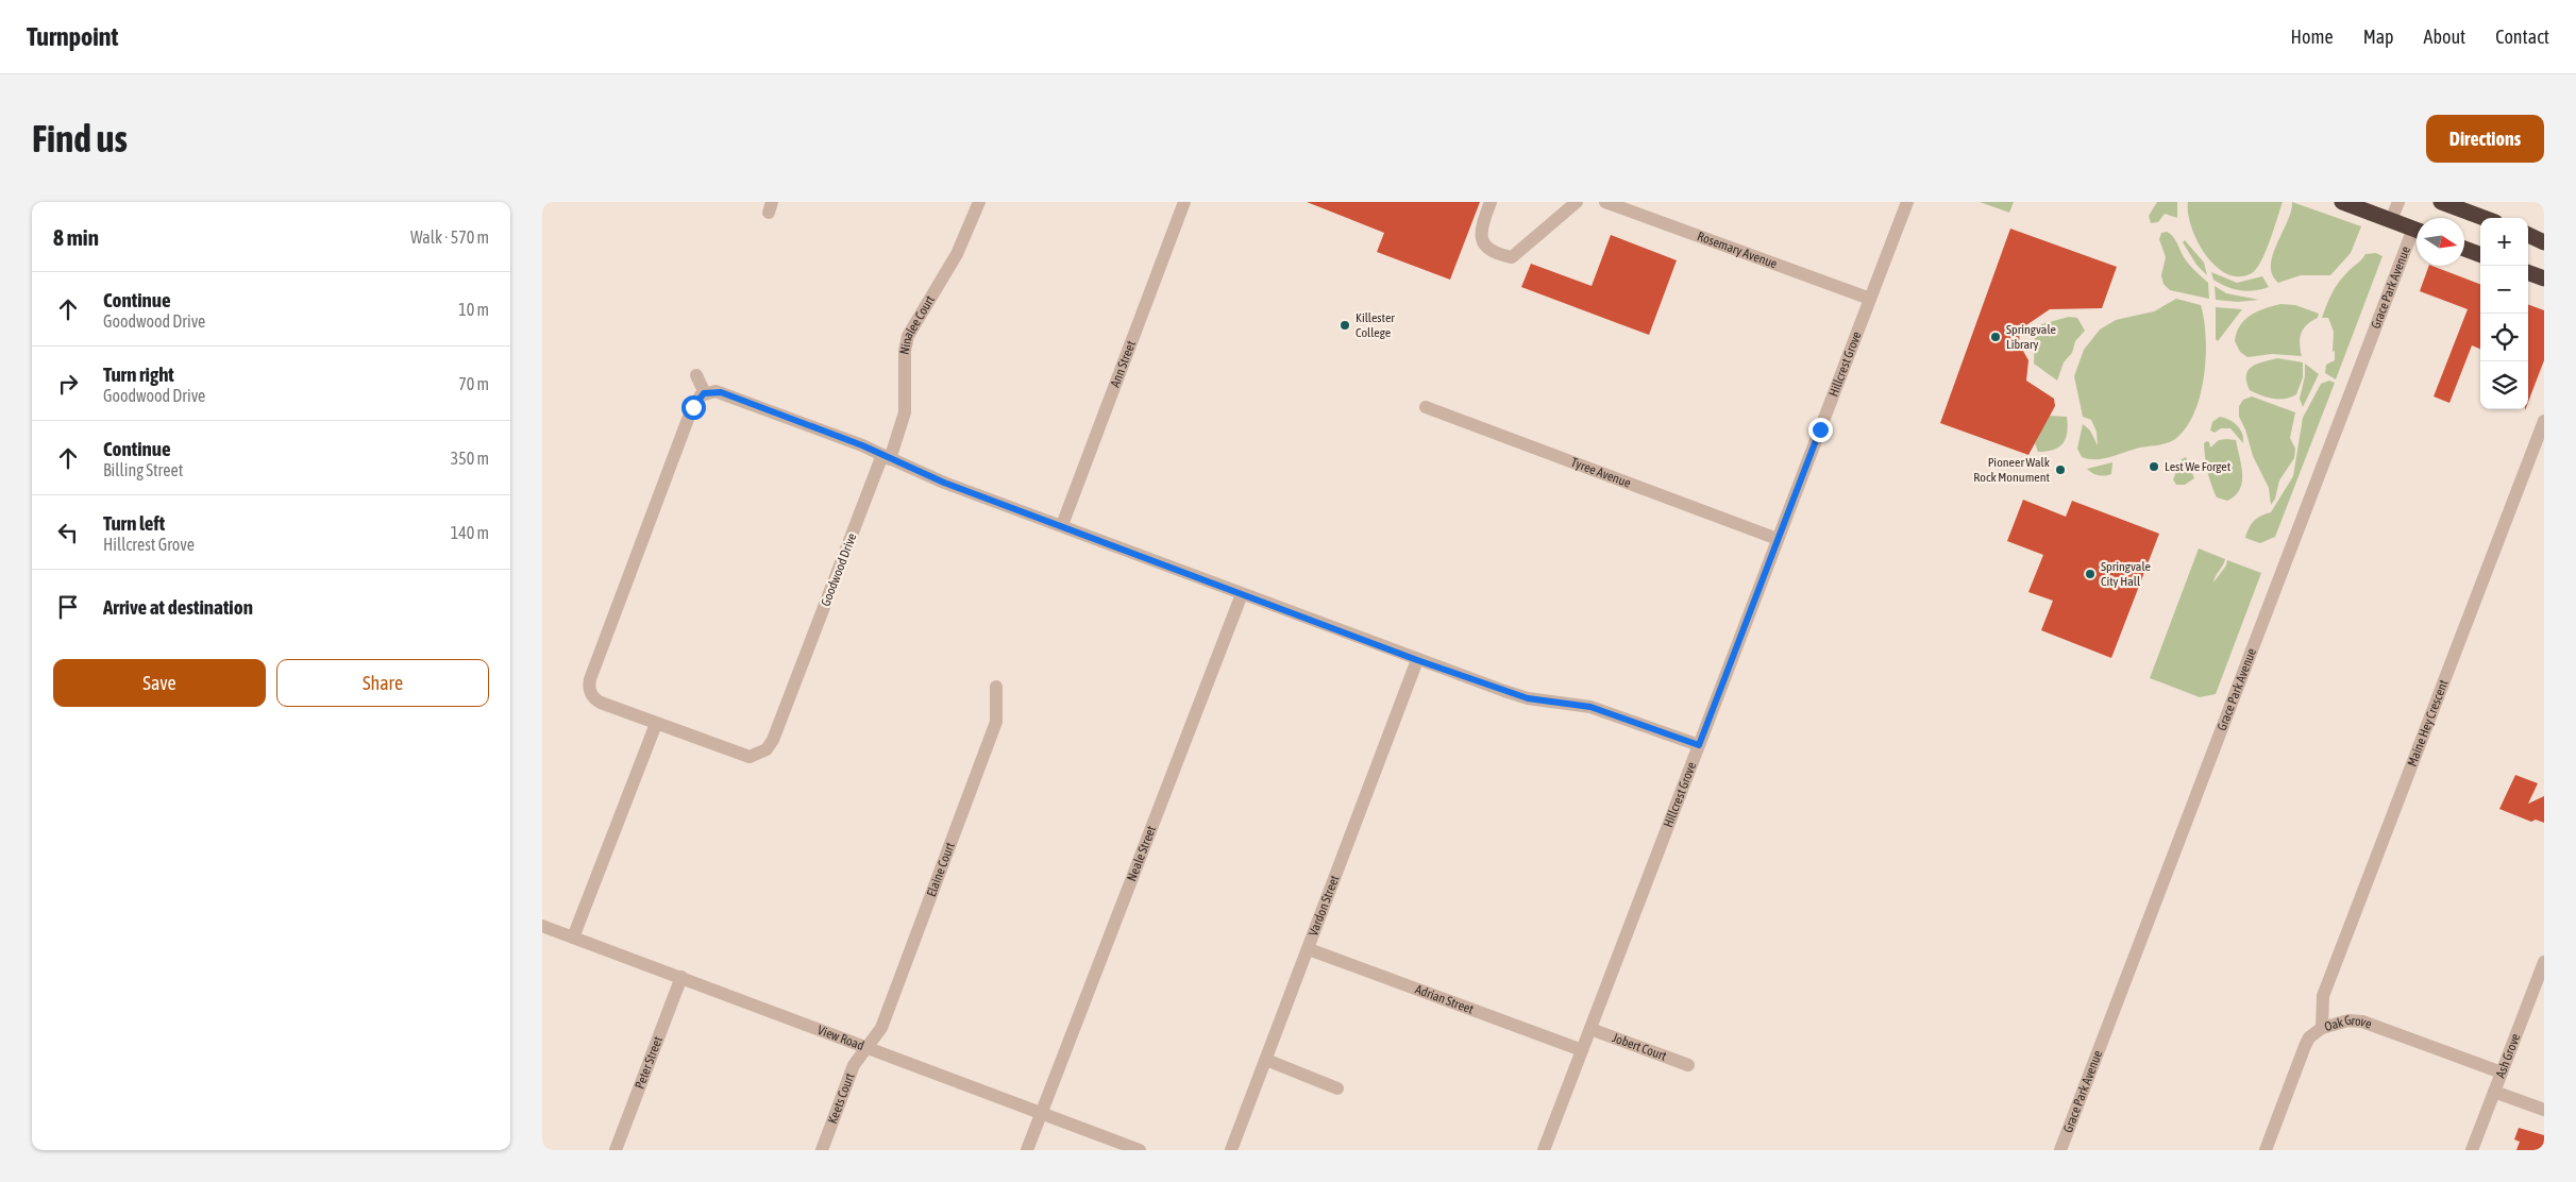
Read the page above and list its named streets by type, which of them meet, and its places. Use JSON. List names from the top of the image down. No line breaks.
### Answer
{"streets":{"street":["Rosemary Avenue","Grace Park Avenue","Ninalee Court","Ann Street","Hillcrest Grove","Tyree Avenue","Goodwood Drive","Maine Hey Crescent","Neale Street","Elaine Court","Vardon Street","Adrian Street","Oak Grove","View Road","Jobert Court","Ash Grove","Peter Street","Keets Court"]},"crossings":[["Rosemary Avenue","Hillcrest Grove"],["Ninalee Court","Goodwood Drive"],["Hillcrest Grove","Tyree Avenue"],["Hillcrest Grove","Adrian Street"],["Hillcrest Grove","Jobert Court"],["Maine Hey Crescent","Oak Grove"],["Neale Street","View Road"],["Elaine Court","View Road"],["Elaine Court","Keets Court"],["Vardon Street","Adrian Street"],["Oak Grove","Ash Grove"],["View Road","Peter Street"],["View Road","Keets Court"]],"places":["Killester College","Springvale Library","Lest We Forget","Pioneer Walk Rock Monument","Springvale City Hall"],"north":"right","page":{"header":"Turnpoint","nav":["Home","Map","About","Contact"],"buttons":["Directions",["Save","Share"]],"title":"Find us","heading":["8 min","Walk · 570 m"],"map_buttons":["+","−"],"list":[["Continue","Goodwood Drive","10 m"],["Turn right","Goodwood Drive","70 m"],["Continue","Billing Street","350 m"],["Turn left","Hillcrest Grove","140 m"],"Arrive at destination"]}}
